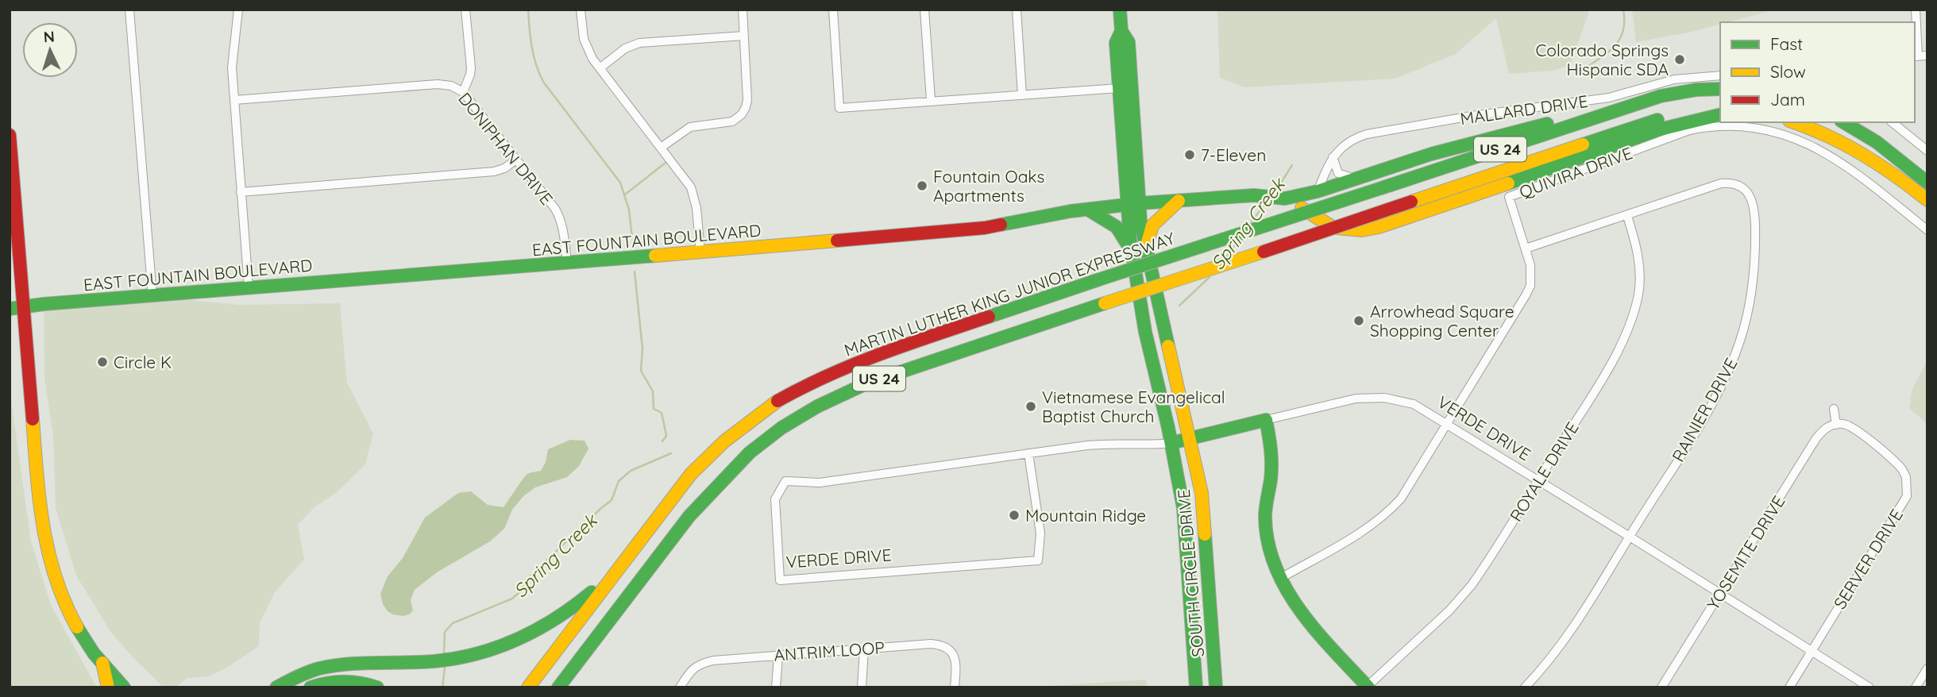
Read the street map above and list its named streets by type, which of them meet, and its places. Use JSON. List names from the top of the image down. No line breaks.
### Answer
{"streets":{"main road":["US 24","EAST FOUNTAIN BOULEVARD","MARTIN LUTHER KING JUNIOR EXPRESSWAY","VERDE DRIVE","SOUTH CIRCLE DRIVE"],"street":["MALLARD DRIVE","DONIPHAN DRIVE","QUIVIRA DRIVE","RAINIER DRIVE","ROYALE DRIVE","YOSEMITE DRIVE","SERVER DRIVE","ANTRIM LOOP"]},"crossings":[["MALLARD DRIVE","EAST FOUNTAIN BOULEVARD"],["DONIPHAN DRIVE","EAST FOUNTAIN BOULEVARD"],["US 24","EAST FOUNTAIN BOULEVARD"],["US 24","MARTIN LUTHER KING JUNIOR EXPRESSWAY"],["QUIVIRA DRIVE","RAINIER DRIVE"],["QUIVIRA DRIVE","VERDE DRIVE"],["EAST FOUNTAIN BOULEVARD","MARTIN LUTHER KING JUNIOR EXPRESSWAY"],["EAST FOUNTAIN BOULEVARD","SOUTH CIRCLE DRIVE"],["RAINIER DRIVE","VERDE DRIVE"],["RAINIER DRIVE","ROYALE DRIVE"],["VERDE DRIVE","ROYALE DRIVE"],["VERDE DRIVE","YOSEMITE DRIVE"],["VERDE DRIVE","SERVER DRIVE"],["VERDE DRIVE","SOUTH CIRCLE DRIVE"],["YOSEMITE DRIVE","SERVER DRIVE"]],"water":["Spring Creek"],"places":["Colorado Springs Hispanic SDA","7-Eleven","Fountain Oaks Apartments","Arrowhead Square Shopping Center","Circle K","Vietnamese Evangelical Baptist Church","Mountain Ridge"],"legend":["Fast","Slow","Jam"],"north":"top"}
